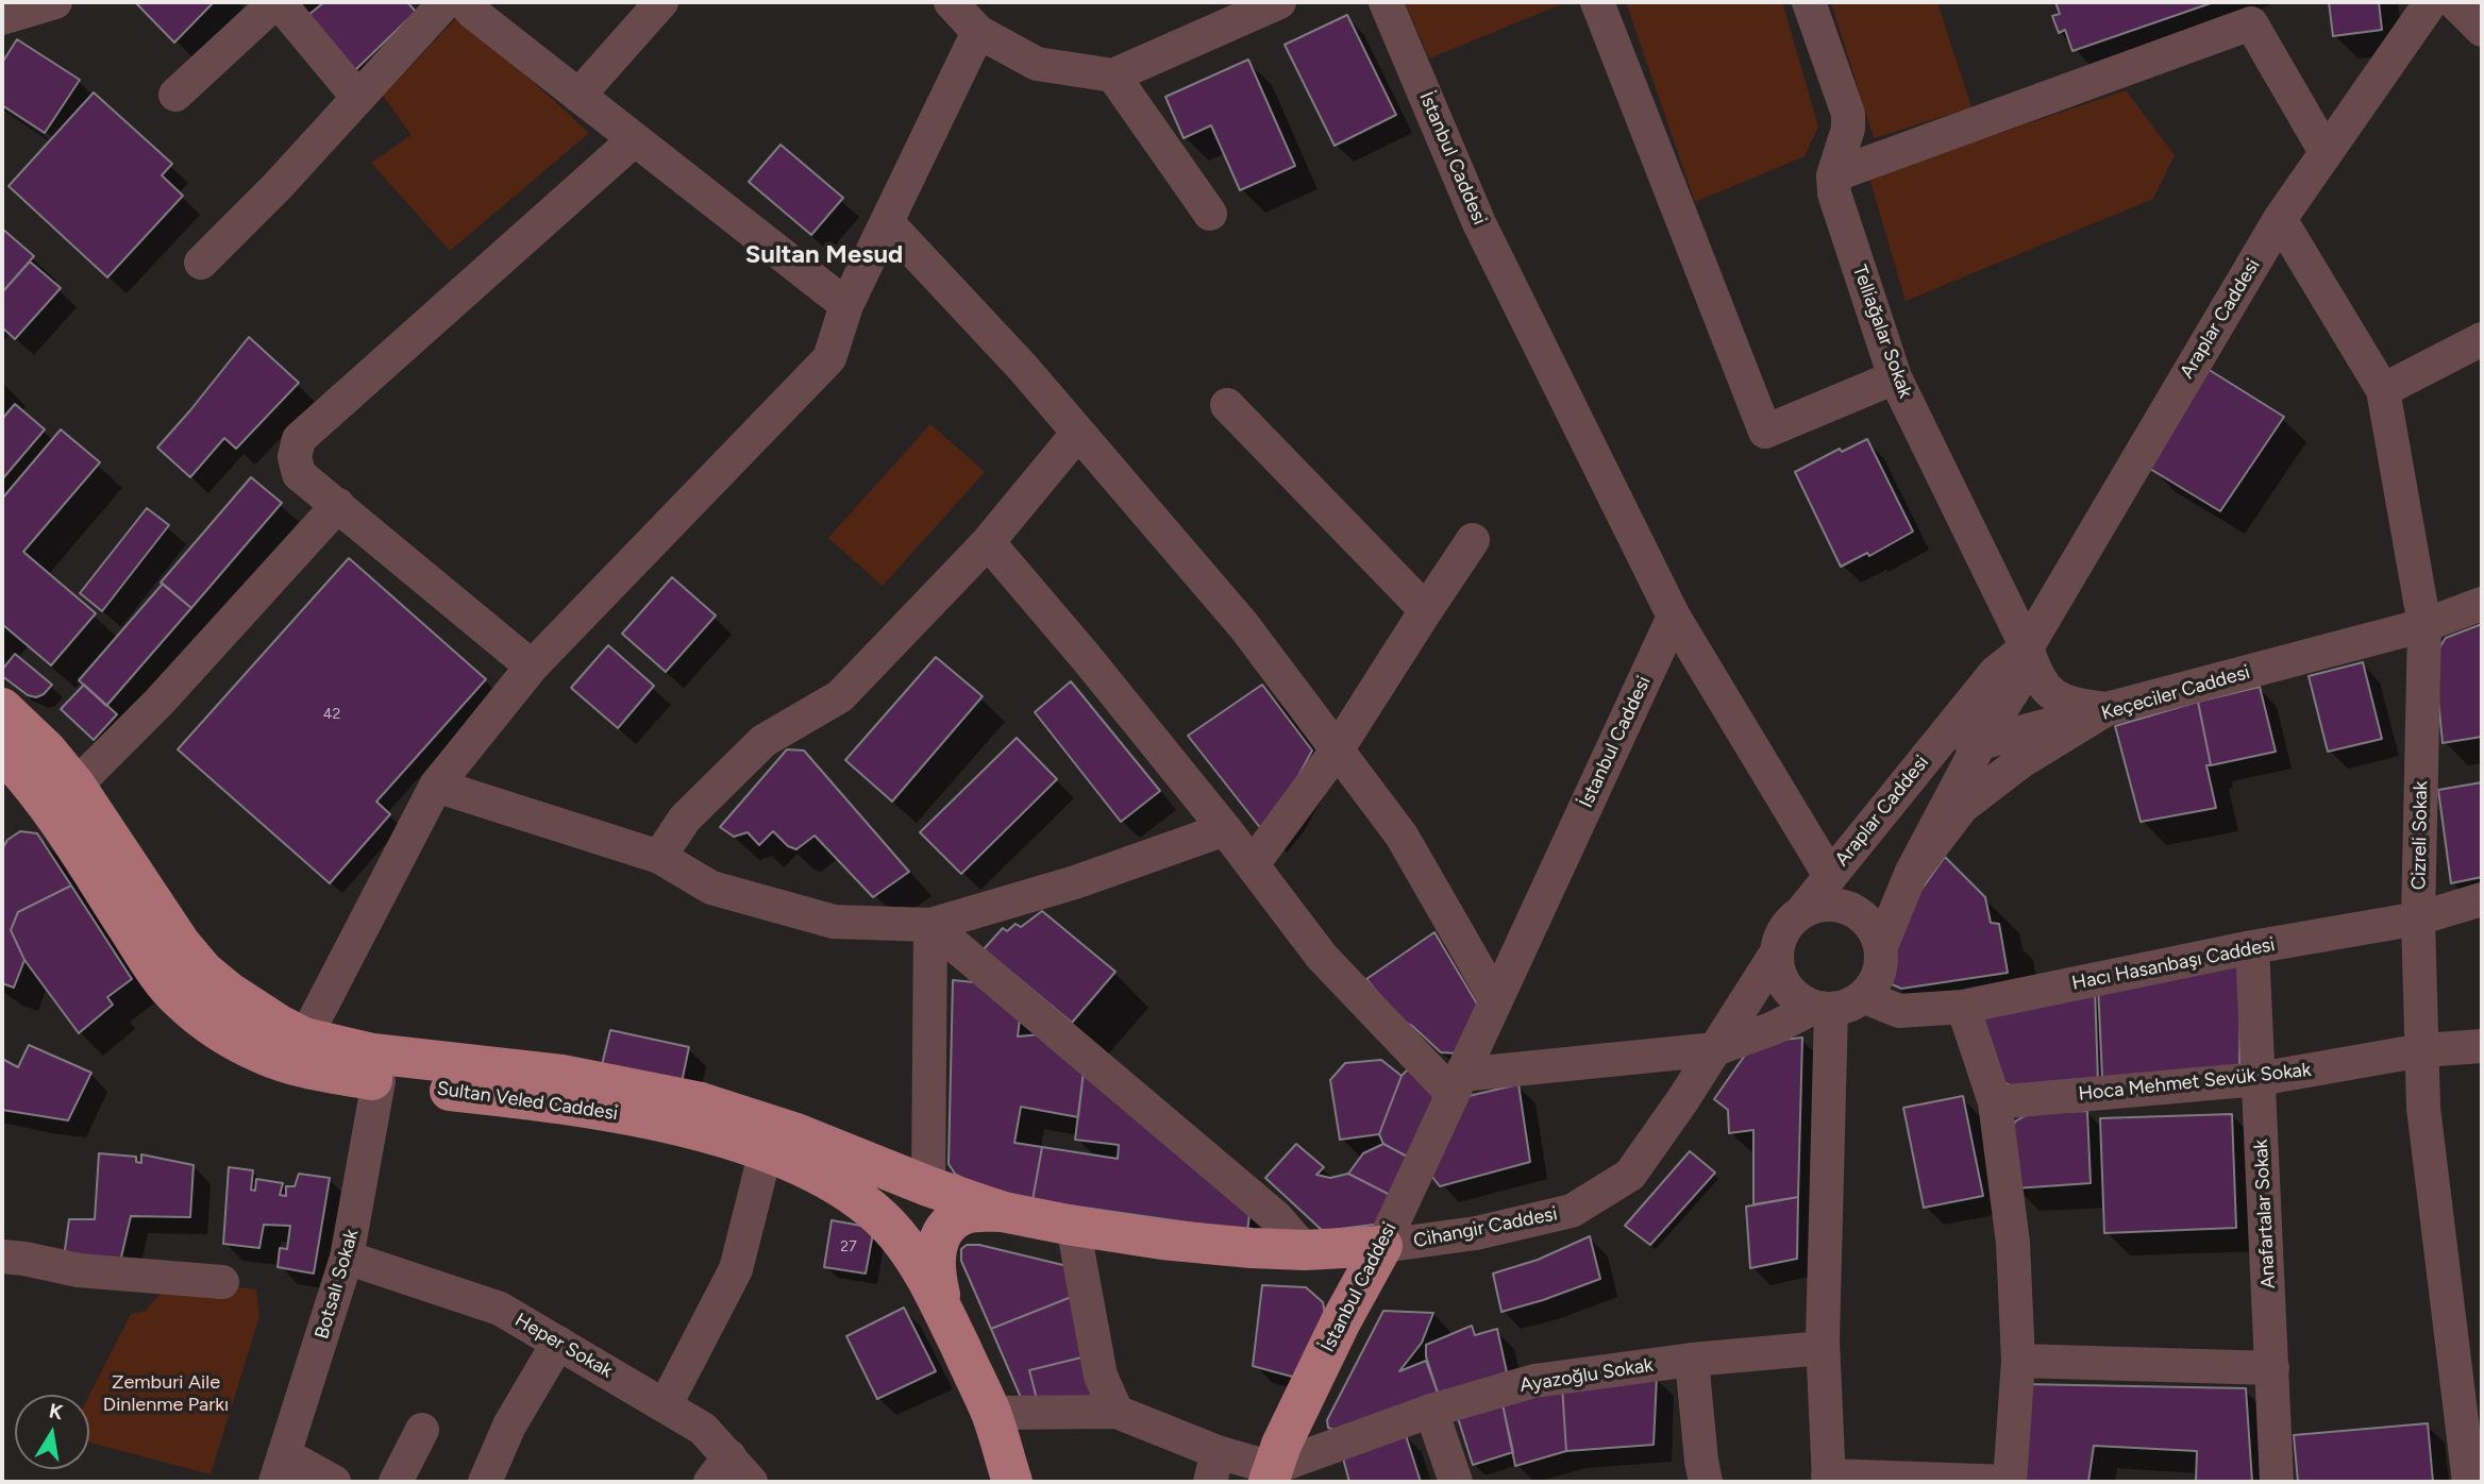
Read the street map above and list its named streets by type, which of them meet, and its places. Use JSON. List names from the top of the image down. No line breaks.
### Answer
{"streets":{"main road":["İstanbul Caddesi","Sultan Veled Caddesi","Cihangir Caddesi"],"street":["Araplar Caddesi","Telliağalar Sokak","Keçeciler Caddesi","Cizreli Sokak","Hacı Hasanbaşı Caddesi","Hoca Mehmet Sevük Sokak","Anafartalar Sokak","Botsalı Sokak","Heper Sokak","Ayazoğlu Sokak"]},"crossings":[["İstanbul Caddesi","Cihangir Caddesi"],["İstanbul Caddesi","Ayazoğlu Sokak"],["Araplar Caddesi","Telliağalar Sokak"],["Araplar Caddesi","Keçeciler Caddesi"],["Araplar Caddesi","Cizreli Sokak"],["Araplar Caddesi","Hacı Hasanbaşı Caddesi"],["Araplar Caddesi","Cihangir Caddesi"],["Telliağalar Sokak","Keçeciler Caddesi"],["Keçeciler Caddesi","Cizreli Sokak"],["Keçeciler Caddesi","Hacı Hasanbaşı Caddesi"],["Keçeciler Caddesi","Cihangir Caddesi"],["Cizreli Sokak","Hacı Hasanbaşı Caddesi"],["Cizreli Sokak","Hoca Mehmet Sevük Sokak"],["Hacı Hasanbaşı Caddesi","Anafartalar Sokak"],["Hacı Hasanbaşı Caddesi","Cihangir Caddesi"],["Hoca Mehmet Sevük Sokak","Anafartalar Sokak"],["Sultan Veled Caddesi","Cihangir Caddesi"],["Sultan Veled Caddesi","Botsalı Sokak"],["Botsalı Sokak","Heper Sokak"]],"districts":["Sultan Mesud"],"parks":["Zemburi Aile Dinlenme Parkı"],"house_numbers":["42","27"],"north":"top"}
